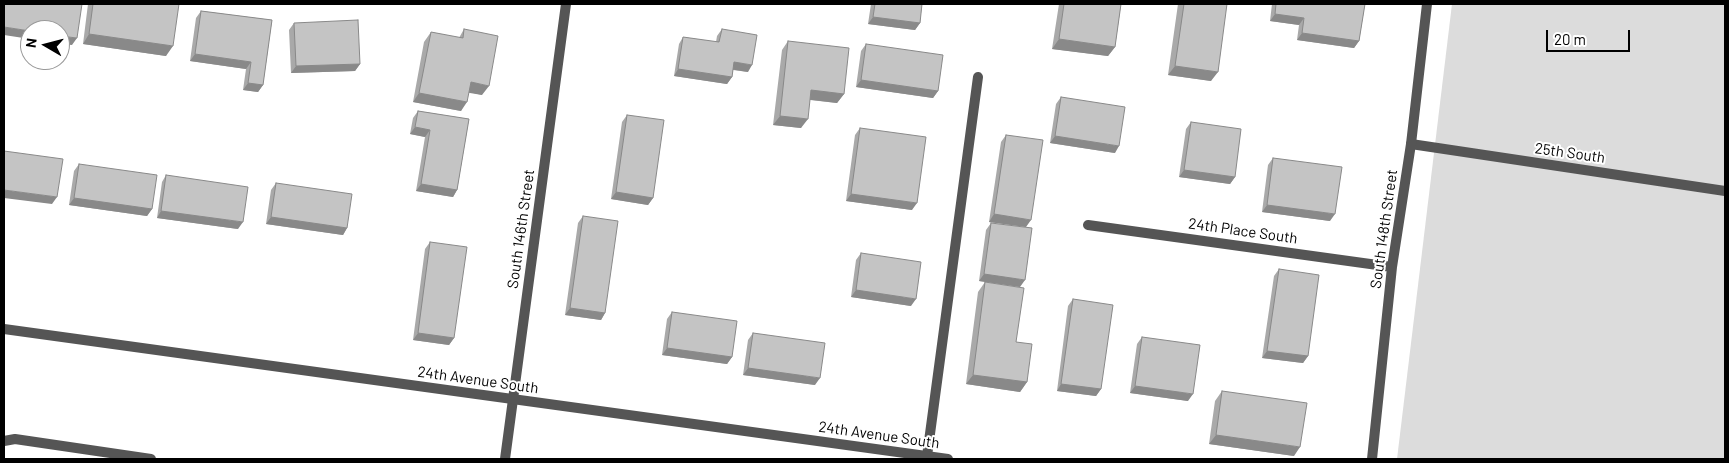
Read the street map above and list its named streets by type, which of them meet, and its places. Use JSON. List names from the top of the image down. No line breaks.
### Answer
{"streets":{"street":["25th South","South 146th Street","South 148th Street","24th Place South","24th Avenue South"]},"crossings":[["25th South","South 148th Street"],["South 146th Street","24th Avenue South"],["South 148th Street","24th Place South"]],"scale_bar":"20 m","north":"left"}
